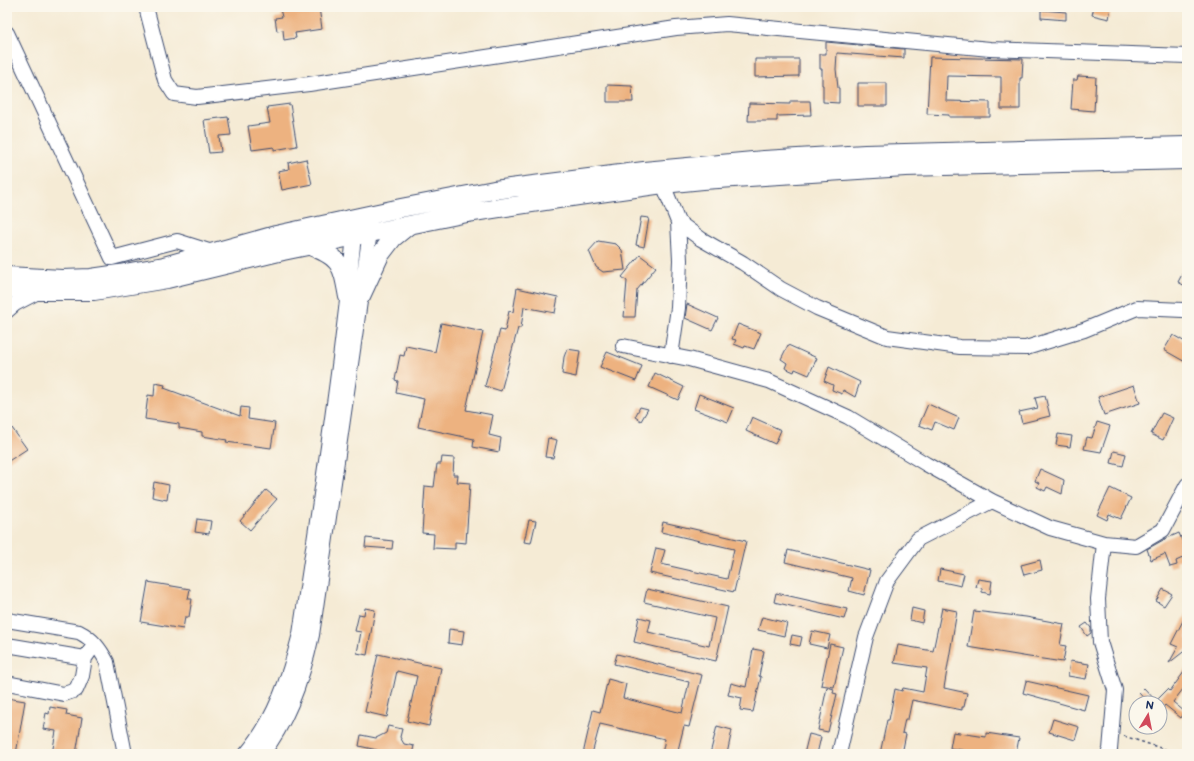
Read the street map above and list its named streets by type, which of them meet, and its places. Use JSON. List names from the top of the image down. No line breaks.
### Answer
{"north":"top"}
